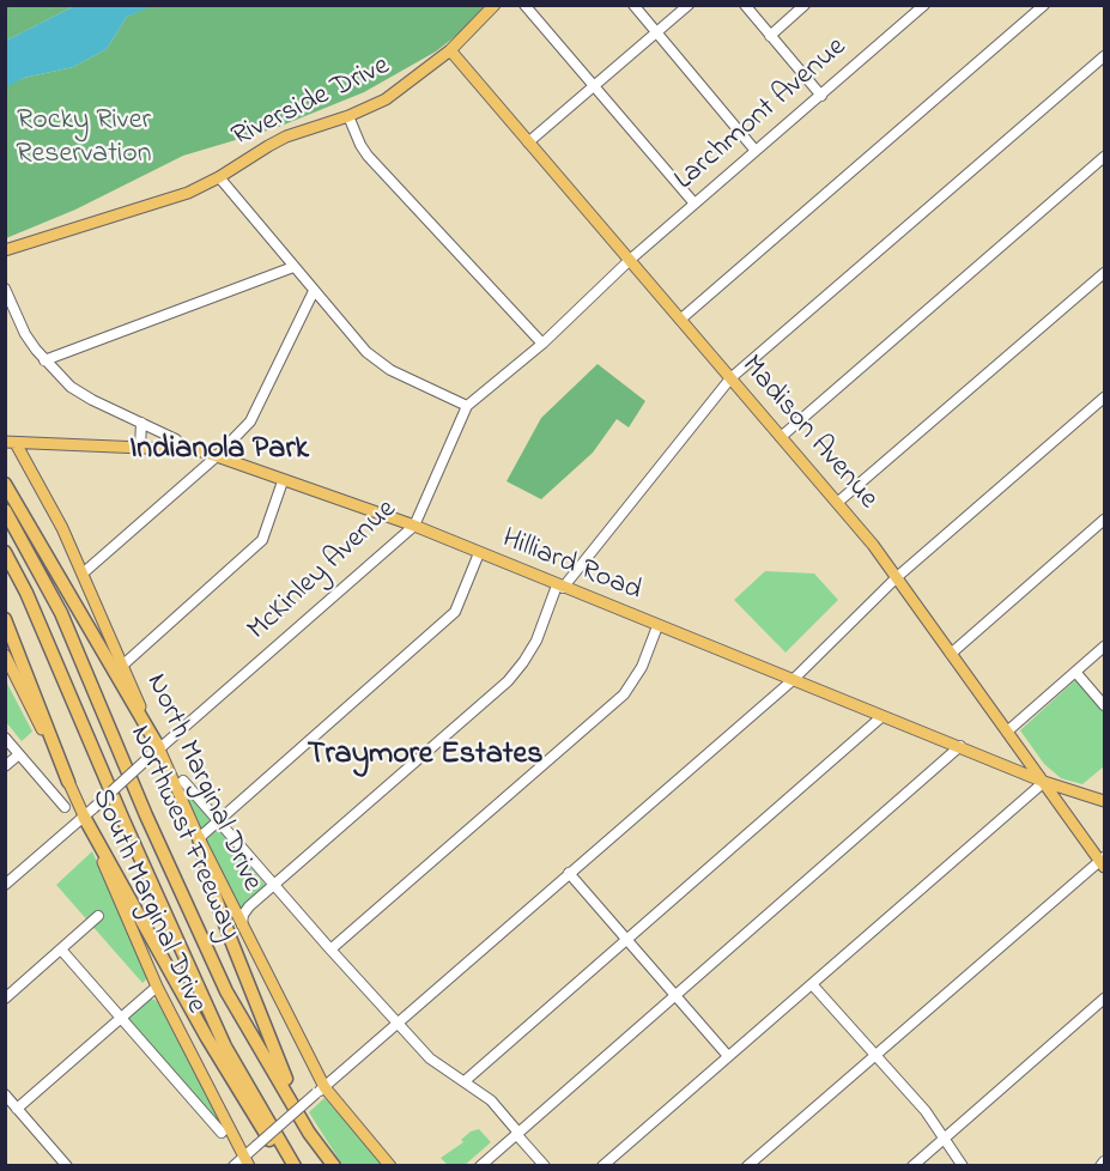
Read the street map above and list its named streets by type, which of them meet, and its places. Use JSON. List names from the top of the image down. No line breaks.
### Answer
{"streets":{"highway":["Northwest Freeway"],"main road":["Riverside Drive","Madison Avenue","Hilliard Road","North Marginal Drive","South Marginal Drive"],"street":["Larchmont Avenue","McKinley Avenue"]},"crossings":[["Riverside Drive","Madison Avenue"],["Larchmont Avenue","Madison Avenue"],["Larchmont Avenue","McKinley Avenue"],["Madison Avenue","Hilliard Road"],["Madison Avenue","McKinley Avenue"],["Hilliard Road","McKinley Avenue"],["Hilliard Road","North Marginal Drive"],["McKinley Avenue","North Marginal Drive"],["McKinley Avenue","South Marginal Drive"]],"districts":["Indianola Park","Traymore Estates"],"parks":["Rocky River Reservation"]}
